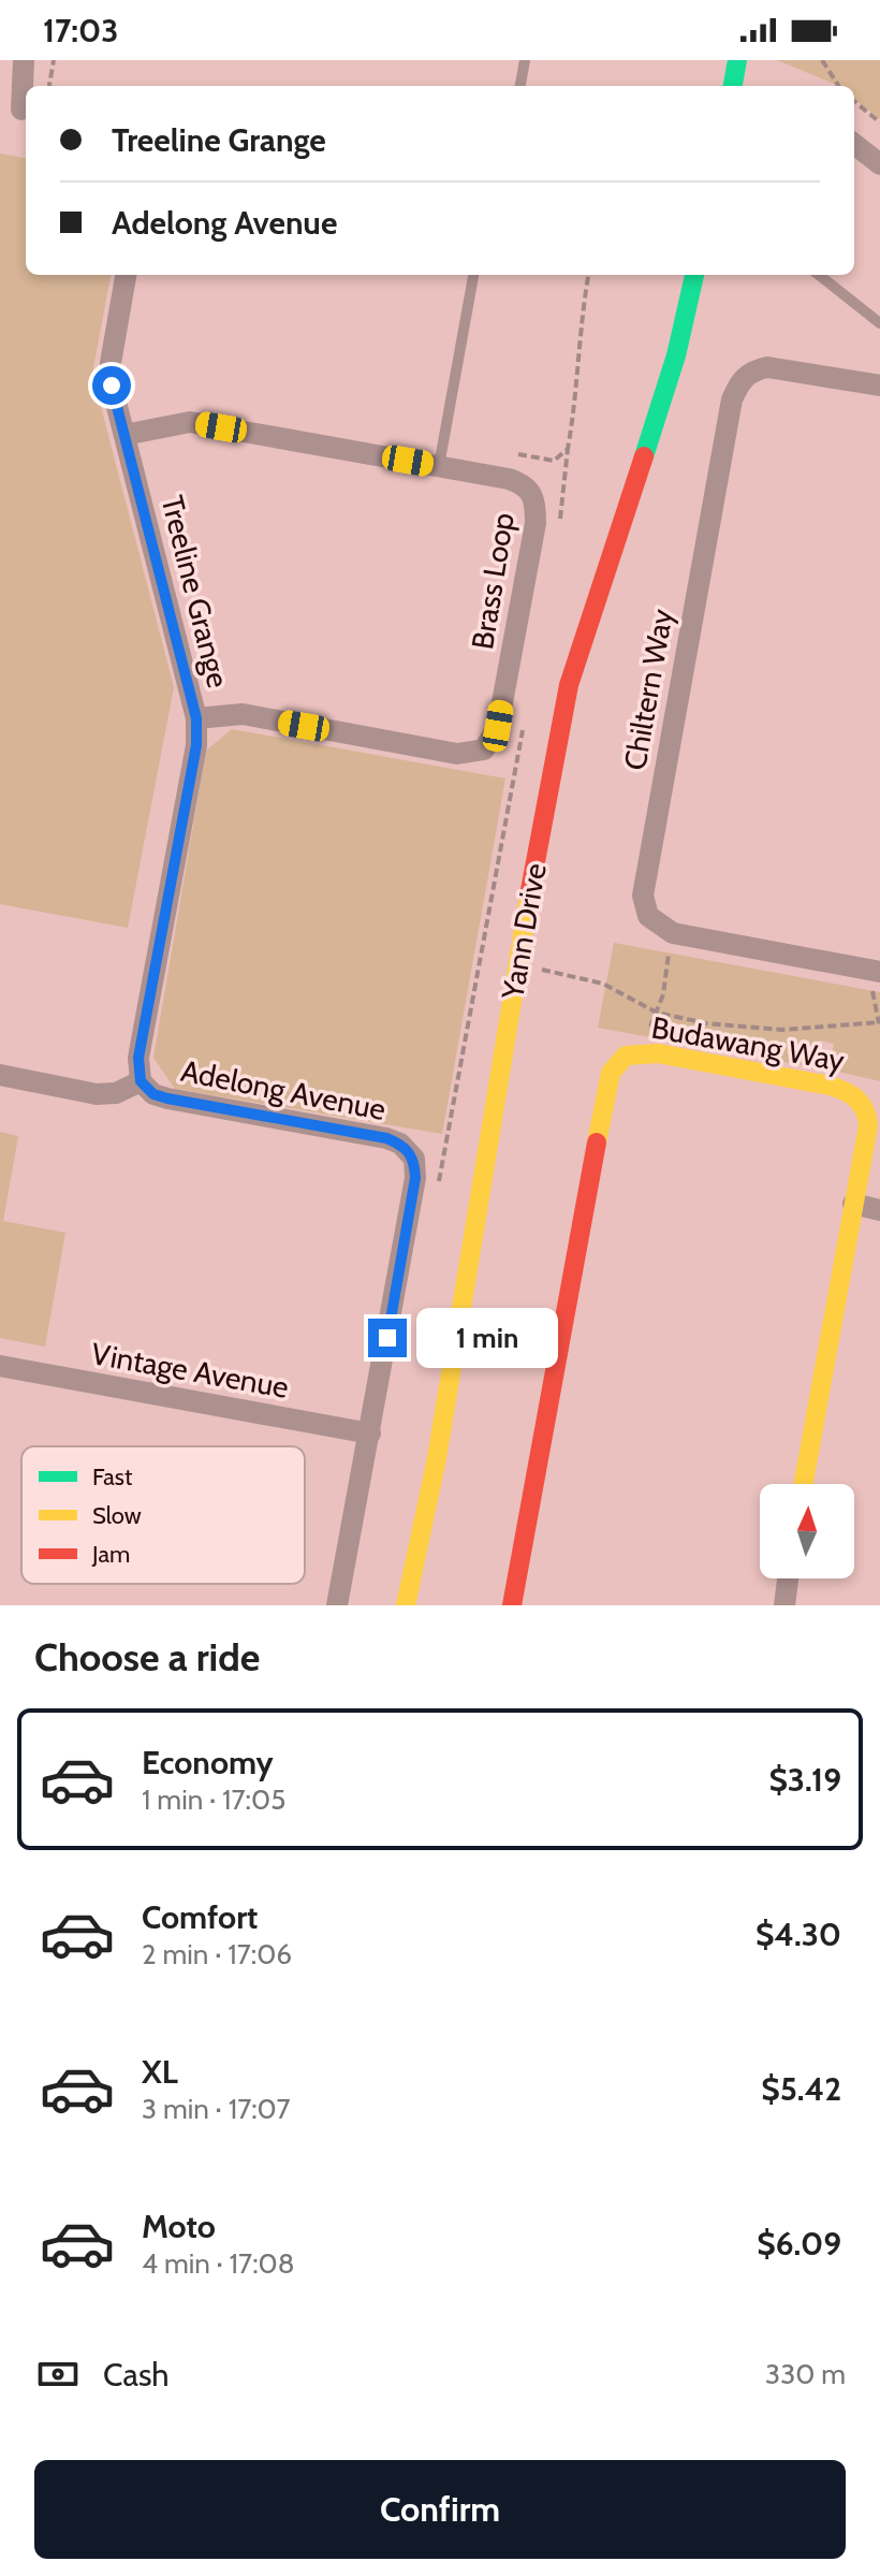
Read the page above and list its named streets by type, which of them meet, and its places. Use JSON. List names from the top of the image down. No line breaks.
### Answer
{"streets":{"street":["Brass Loop","Treeline Grange","Chiltern Way","Yann Drive","Budawang Way","Adelong Avenue","Vintage Avenue"]},"crossings":[["Brass Loop","Treeline Grange"],["Treeline Grange","Adelong Avenue"],["Adelong Avenue","Vintage Avenue"]],"legend":["Fast","Slow","Jam"],"north":"top","page":{"status":"17:03","banner":["Treeline Grange","Adelong Avenue"],"bubble":"1 min","heading":"Choose a ride","list":[{"name":"Economy","note":"1 min · 17:05","value":"$3.19"},{"name":"Comfort","note":"2 min · 17:06","value":"$4.30"},{"name":"XL","note":"3 min · 17:07","value":"$5.42"},{"name":"Moto","note":"4 min · 17:08","value":"$6.09"}],"pay":["Cash","330 m"],"buttons":"Confirm"}}
